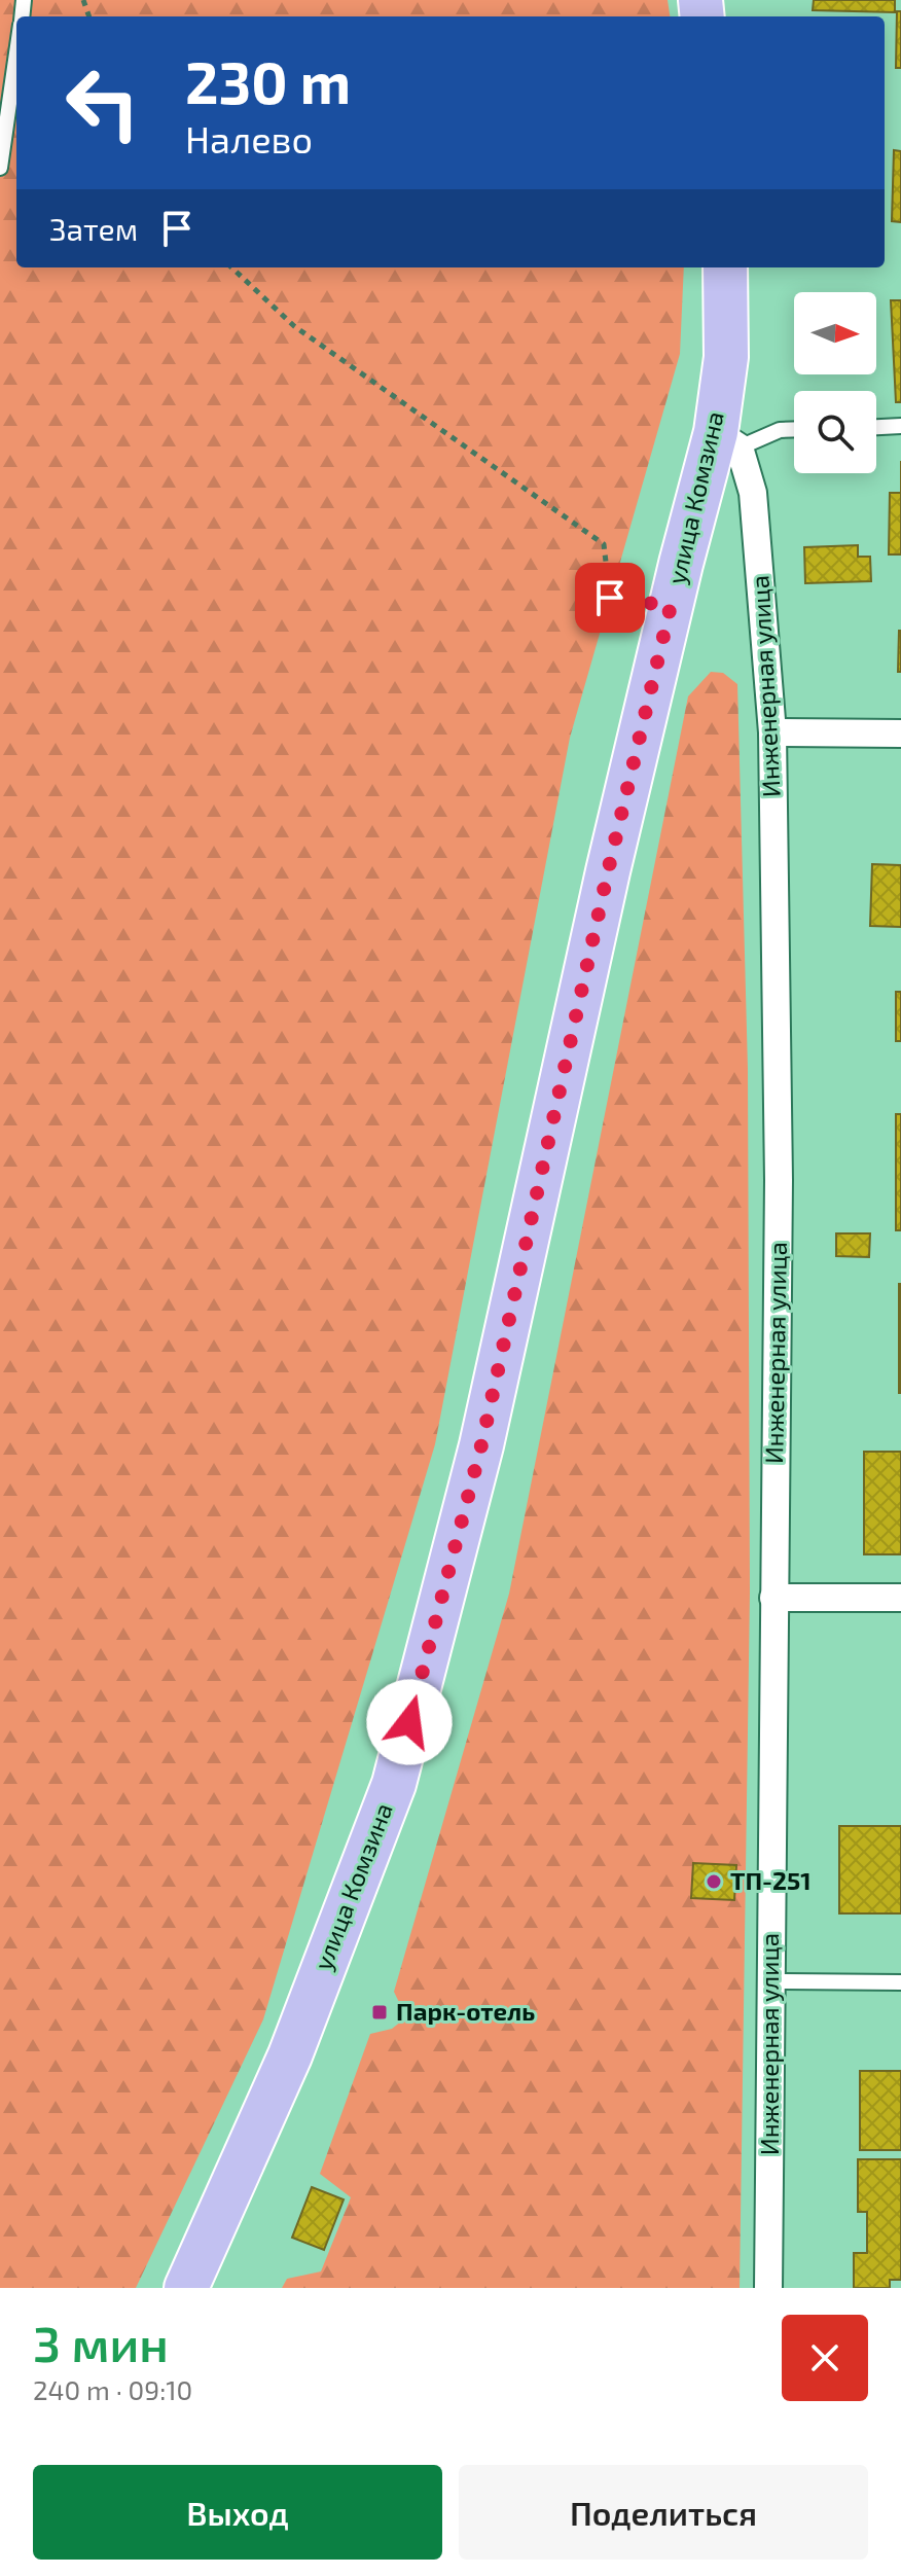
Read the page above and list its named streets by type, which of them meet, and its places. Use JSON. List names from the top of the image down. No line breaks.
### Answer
{"streets":{"main road":["улица Комзина"],"street":["Инженерная улица"]},"crossings":[["улица Комзина","Инженерная улица"]],"places":{"other":["ТП-251"],"transit":["Парк-отель"]},"north":"right","page":{"turn":["230 m","Налево"],"then":"Затем","heading":["3 мин","240 m · 09:10"],"buttons":["Выход","Поделиться"]}}
